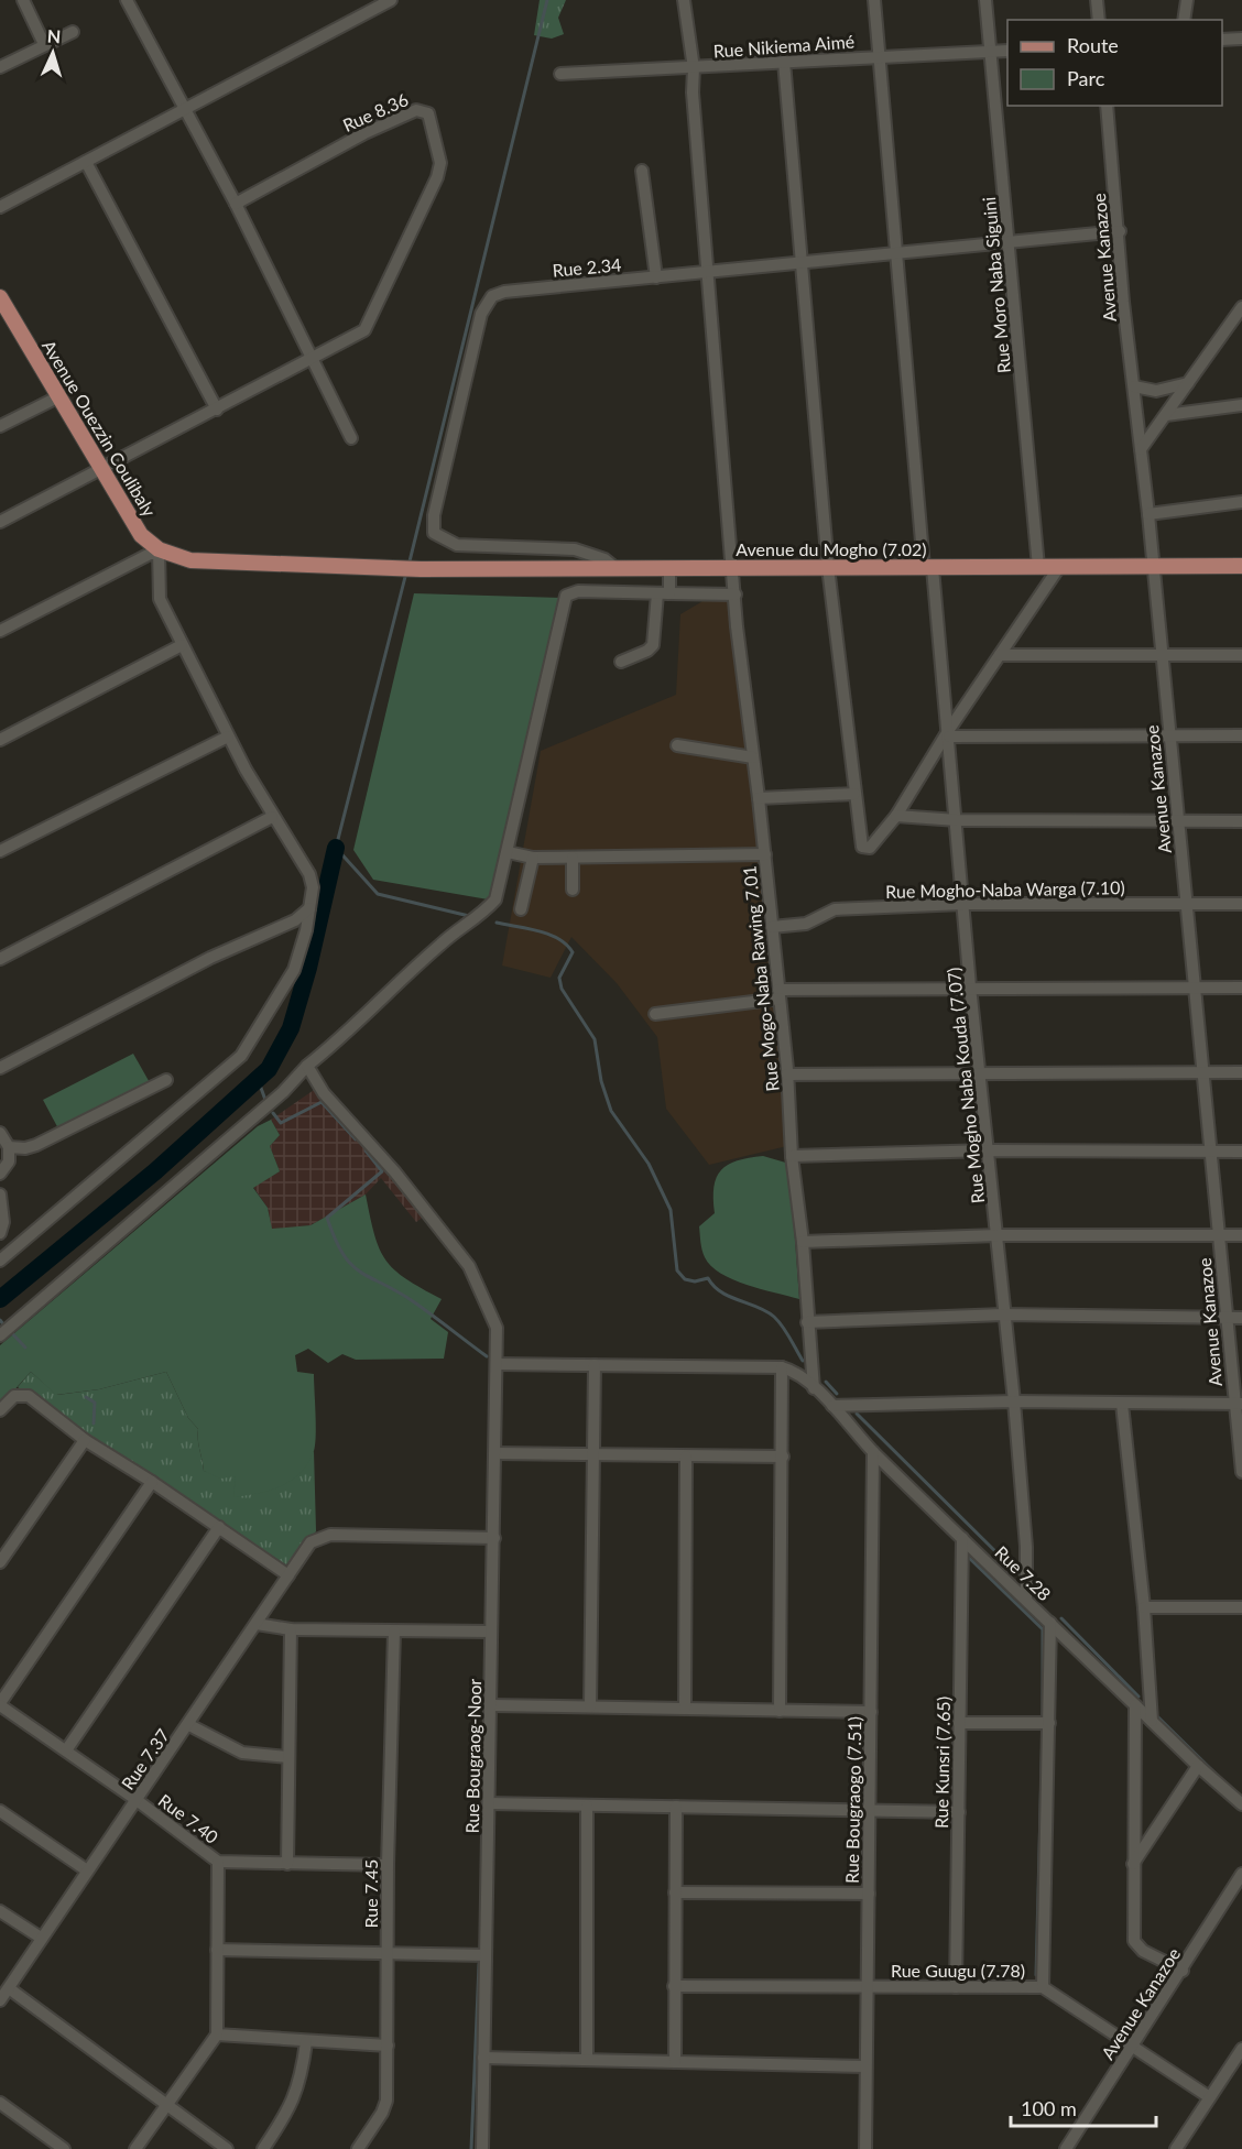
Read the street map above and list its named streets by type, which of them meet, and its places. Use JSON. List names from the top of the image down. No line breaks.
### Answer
{"streets":{"main road":["Avenue Ouezzin Coulibaly","Avenue du Mogho (7.02)"],"street":["Rue Nikiema Aimé","Rue 8.36","Avenue Kanazoe","Rue 2.34","Rue Moro Naba Siguini","Rue Mogho-Naba Warga (7.10)","Rue Mogo-Naba Rawing 7.01","Rue Mogho Naba Kouda (7.07)","Rue 7.28","Rue Bougraog-Noor","Rue 7.37","Rue Kunsri (7.65)","Rue Bougraogo (7.51)","Rue 7.40","Rue 7.45","Rue Guugu (7.78)"]},"crossings":[["Rue Nikiema Aimé","Rue Moro Naba Siguini"],["Rue Nikiema Aimé","Rue Mogo-Naba Rawing 7.01"],["Rue Nikiema Aimé","Rue Mogho Naba Kouda (7.07)"],["Avenue Kanazoe","Rue 2.34"],["Avenue Kanazoe","Avenue du Mogho (7.02)"],["Avenue Kanazoe","Rue Mogho-Naba Warga (7.10)"],["Avenue Kanazoe","Rue Guugu (7.78)"],["Rue 2.34","Rue Moro Naba Siguini"],["Rue 2.34","Avenue du Mogho (7.02)"],["Rue 2.34","Rue Mogo-Naba Rawing 7.01"],["Rue 2.34","Rue Mogho Naba Kouda (7.07)"],["Rue Moro Naba Siguini","Avenue du Mogho (7.02)"],["Avenue Ouezzin Coulibaly","Avenue du Mogho (7.02)"],["Avenue du Mogho (7.02)","Rue Mogo-Naba Rawing 7.01"],["Avenue du Mogho (7.02)","Rue Mogho Naba Kouda (7.07)"],["Rue Mogho-Naba Warga (7.10)","Rue Mogo-Naba Rawing 7.01"],["Rue Mogho-Naba Warga (7.10)","Rue Mogho Naba Kouda (7.07)"],["Rue Mogo-Naba Rawing 7.01","Rue 7.28"],["Rue Mogho Naba Kouda (7.07)","Rue 7.28"],["Rue 7.28","Rue Kunsri (7.65)"],["Rue 7.28","Rue Bougraogo (7.51)"],["Rue Bougraog-Noor","Rue 7.37"],["Rue 7.37","Rue 7.40"],["Rue Kunsri (7.65)","Rue Guugu (7.78)"],["Rue Bougraogo (7.51)","Rue Guugu (7.78)"],["Rue 7.40","Rue 7.45"]],"legend":["Route","Parc"],"scale_bar":"100 m","north":"top"}
